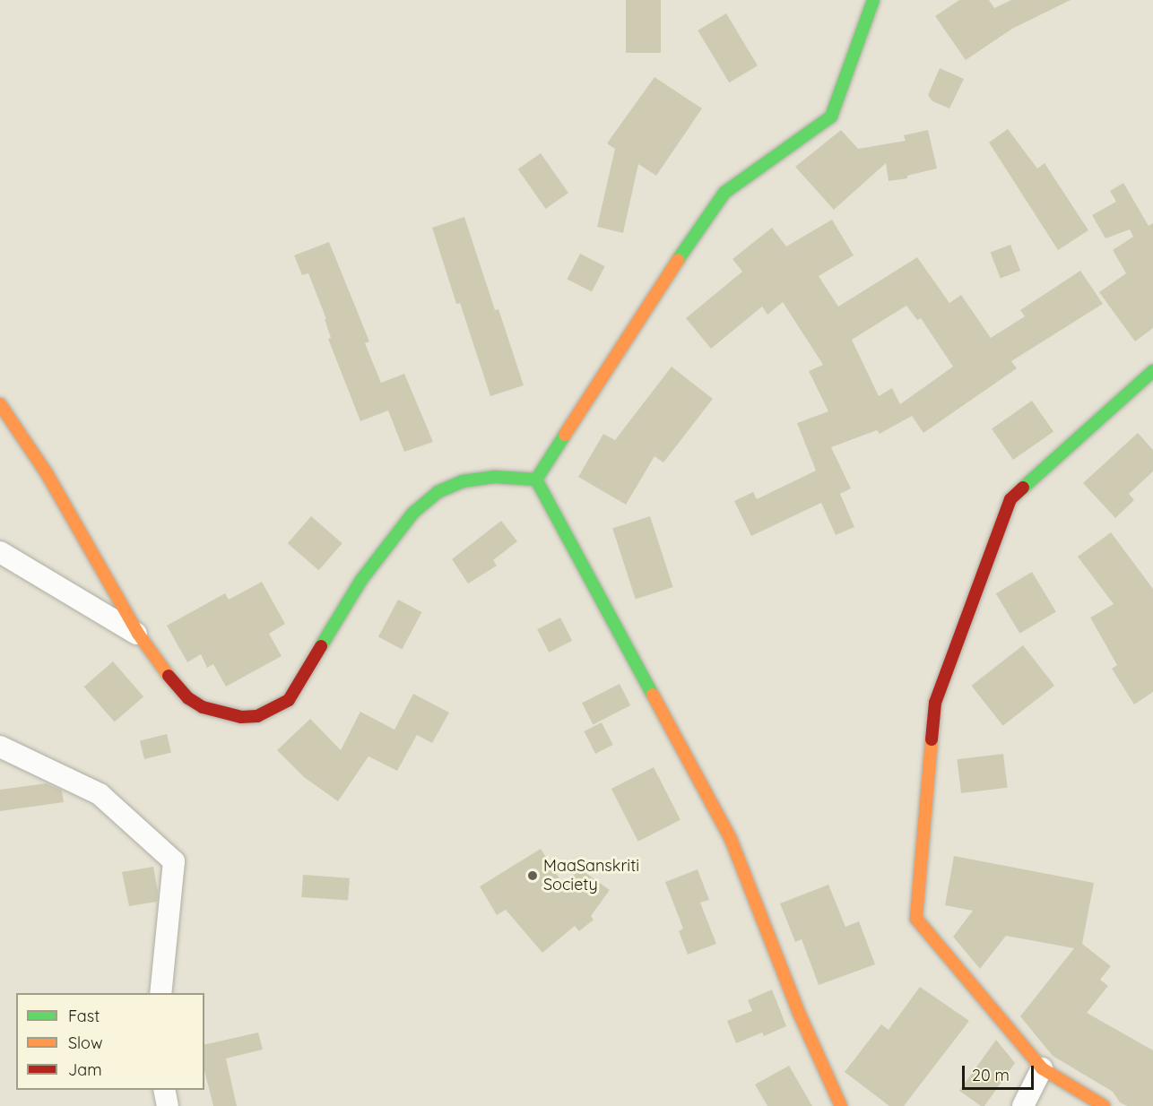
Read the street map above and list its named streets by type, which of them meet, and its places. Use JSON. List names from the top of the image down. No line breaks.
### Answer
{"places":["MaaSanskriti Society"],"legend":["Fast","Slow","Jam"],"scale_bar":"20 m"}
